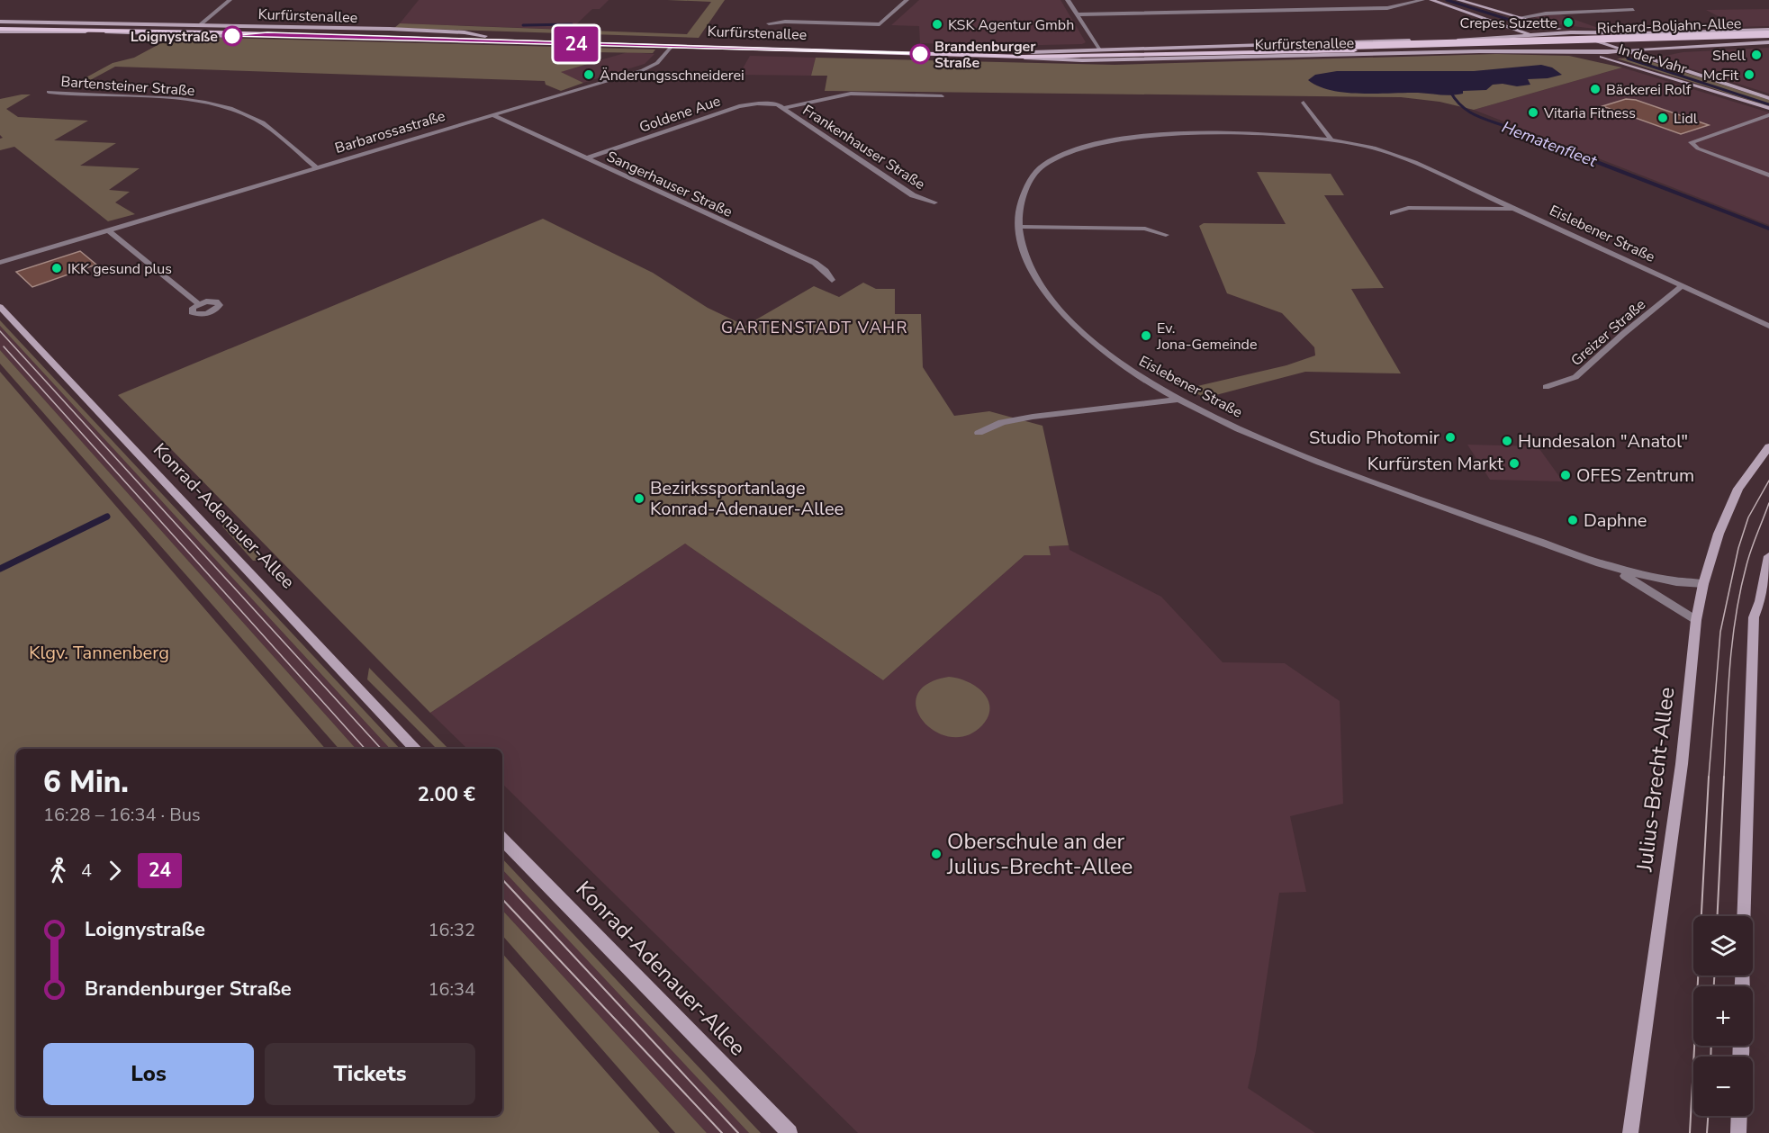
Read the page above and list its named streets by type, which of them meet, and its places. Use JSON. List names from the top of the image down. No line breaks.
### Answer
{"streets":{"main road":["Kurfürstenallee","Richard-Boljahn-Allee","In der Vahr","Konrad-Adenauer-Allee","Julius-Brecht-Allee"],"street":["Bartensteiner Straße","Goldene Aue","Barbarossastraße","Frankenhauser Straße","Sangerhauser Straße","Eislebener Straße","Greizer Straße"]},"crossings":[["Kurfürstenallee","Richard-Boljahn-Allee"],["Kurfürstenallee","In der Vahr"],["Kurfürstenallee","Barbarossastraße"],["Richard-Boljahn-Allee","In der Vahr"],["Bartensteiner Straße","Barbarossastraße"],["Goldene Aue","Frankenhauser Straße"],["Goldene Aue","Sangerhauser Straße"],["Barbarossastraße","Sangerhauser Straße"],["Eislebener Straße","Greizer Straße"],["Eislebener Straße","Julius-Brecht-Allee"]],"districts":["GARTENSTADT VAHR"],"water":["Hematenfleet"],"parks":["Klgv. Tannenberg"],"places":["Crepes Suzette","KSK Agentur Gmbh","Loignystraße","Brandenburger Straße","Shell","Änderungsschneiderei","McFit","Bäckerei Rolf","Vitaria Fitness","Lidl","IKK gesund plus","Ev. Jona-Gemeinde","Studio Photomir","Hundesalon \"Anatol\"","Kurfürsten Markt","OFES Zentrum","Bezirkssportanlage Konrad-Adenauer-Allee","Daphne","Oberschule an der Julius-Brecht-Allee"],"lines":["bus line 24"],"page":{"on_map":"24","heading":["6 Min.","16:28 – 16:34 · Bus","2.00 €"],"legs":["4","24"],"list":[{"name":"Loignystraße","value":"16:32"},{"name":"Brandenburger Straße","value":"16:34"}],"map_buttons":["+","−"],"buttons":["Los","Tickets"]}}
